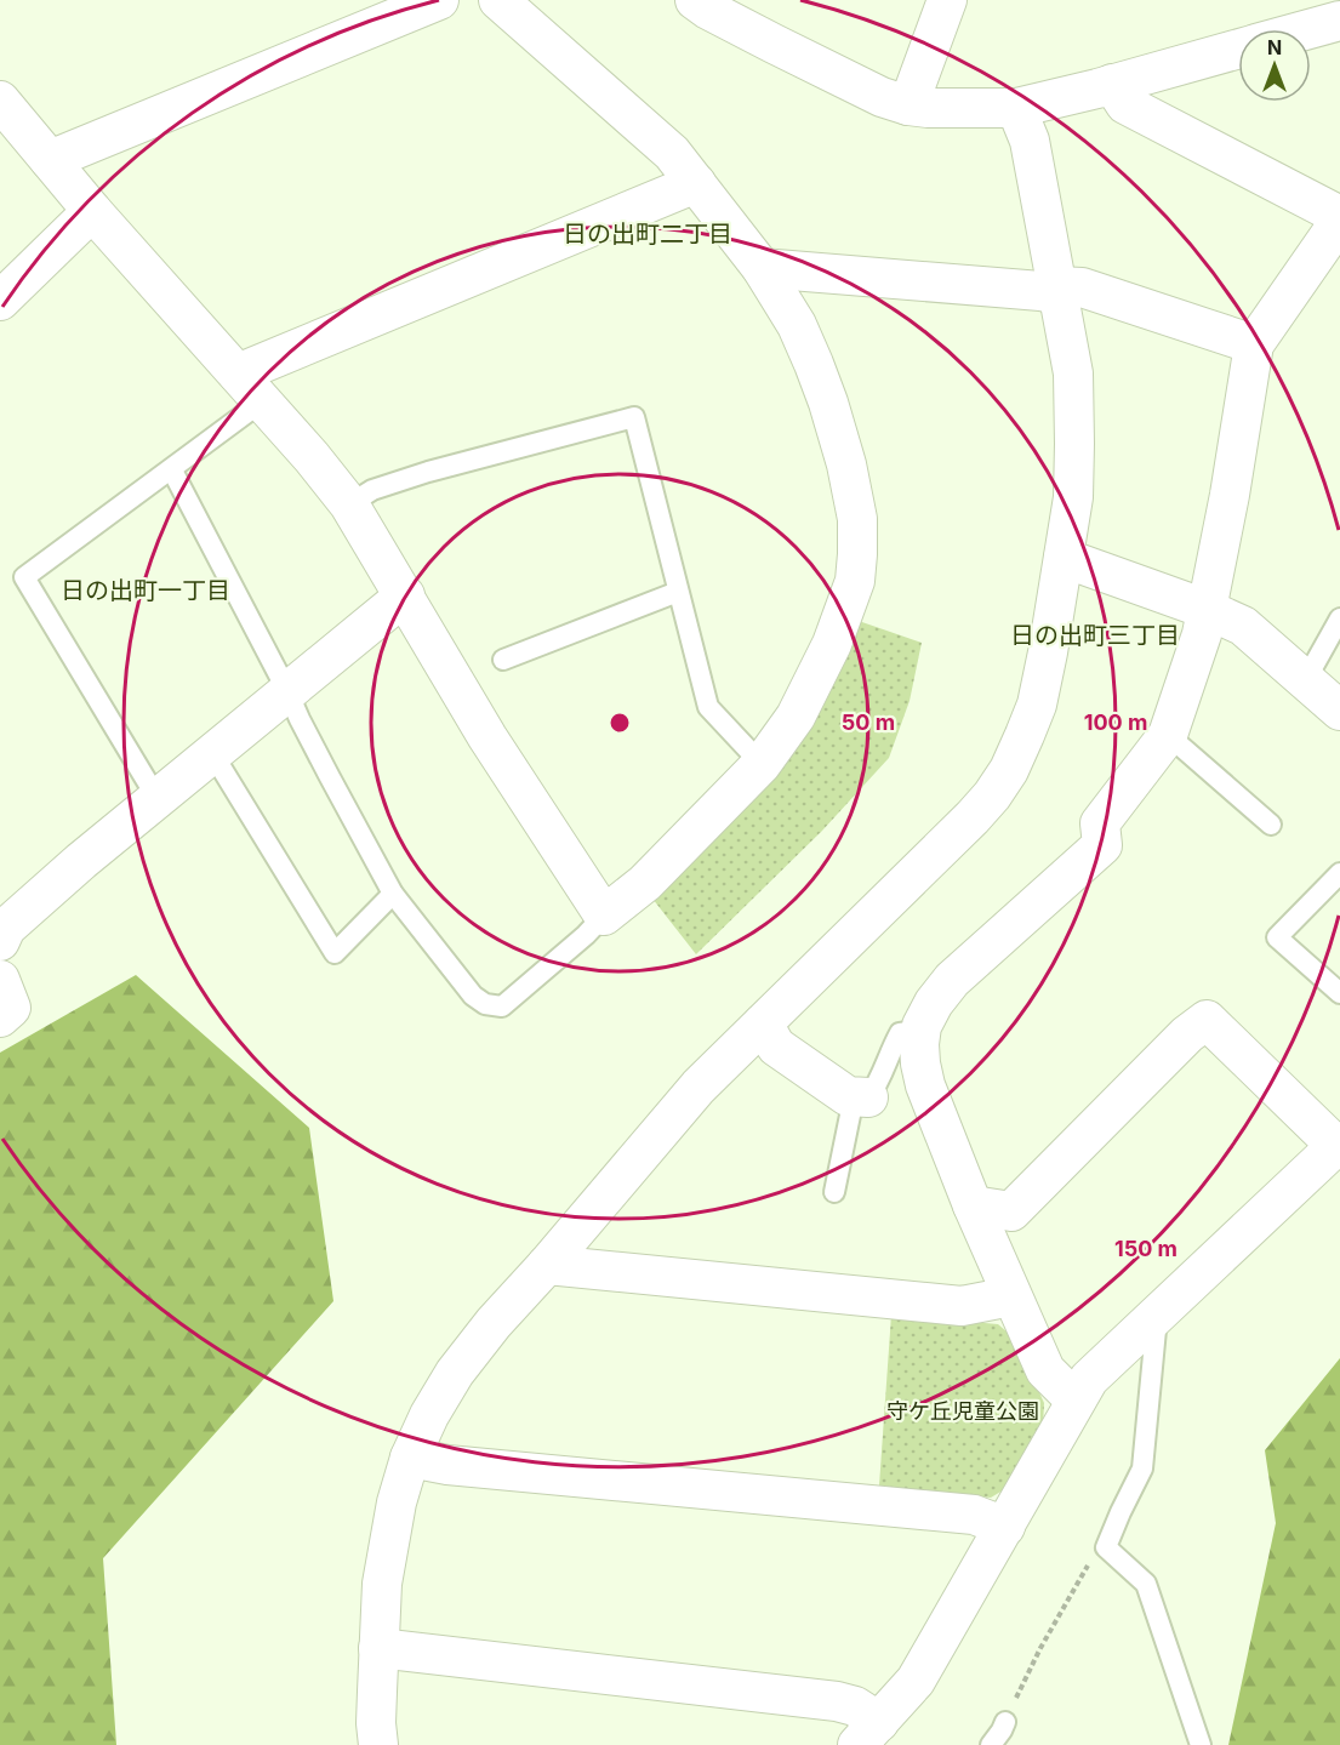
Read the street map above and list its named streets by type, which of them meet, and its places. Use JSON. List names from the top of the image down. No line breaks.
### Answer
{"districts":["日の出町二丁目","日の出町一丁目","日の出町三丁目"],"parks":["守ケ丘児童公園"],"north":"top","rings":["50 m","100 m","150 m"]}
